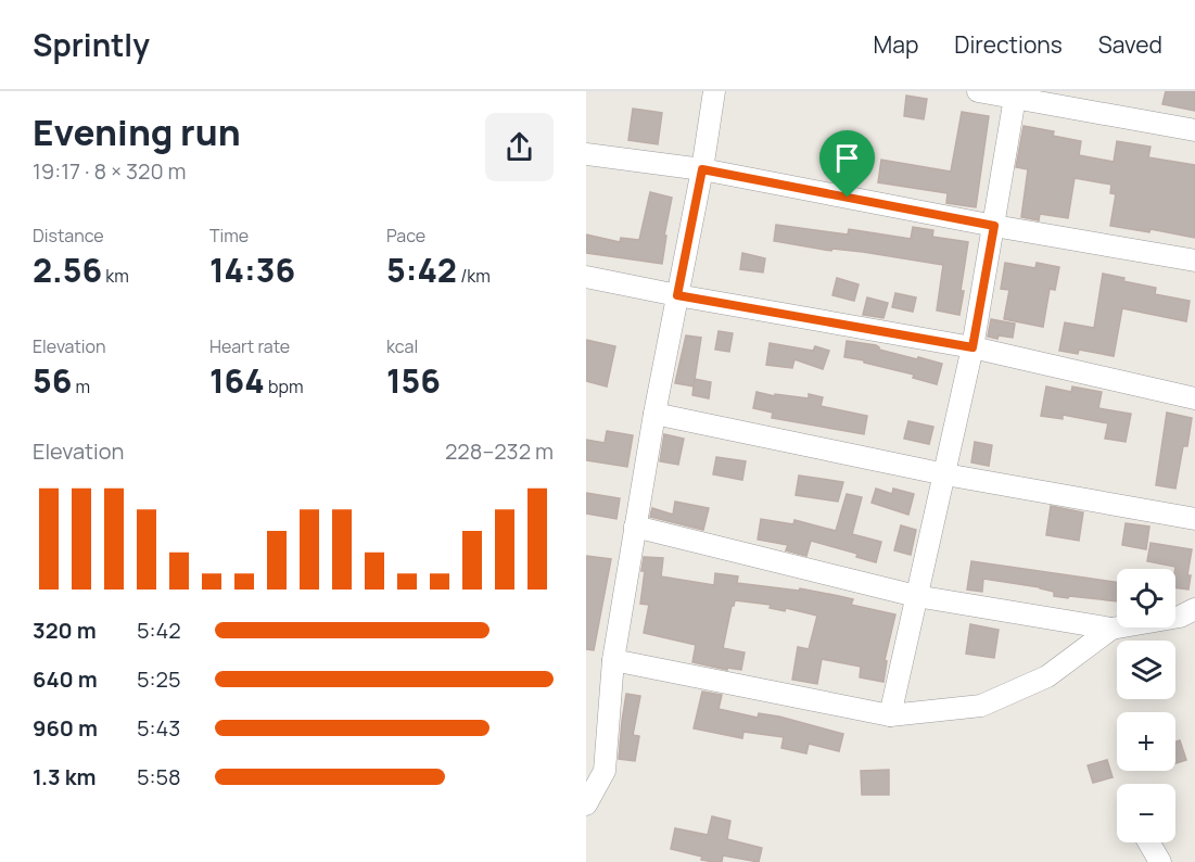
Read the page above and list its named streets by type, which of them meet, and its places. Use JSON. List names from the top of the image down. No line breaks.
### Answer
{"page":{"header":"Sprintly","nav":["Map","Directions","Saved"],"heading":["Evening run","19:17 · 8 × 320 m"],"stats":[["Distance","2.56 km"],["Time","14:36"],["Pace","5:42 /km"],["Elevation","56 m"],["Heart rate","164 bpm"],["kcal","156"]],"chart":["Elevation","228–232 m"],"map_buttons":["+","−"],"list":[{"name":"320 m","note":"5:42"},{"name":"640 m","note":"5:25"},{"name":"960 m","note":"5:43"},{"name":"1.3 km","note":"5:58"}]}}
